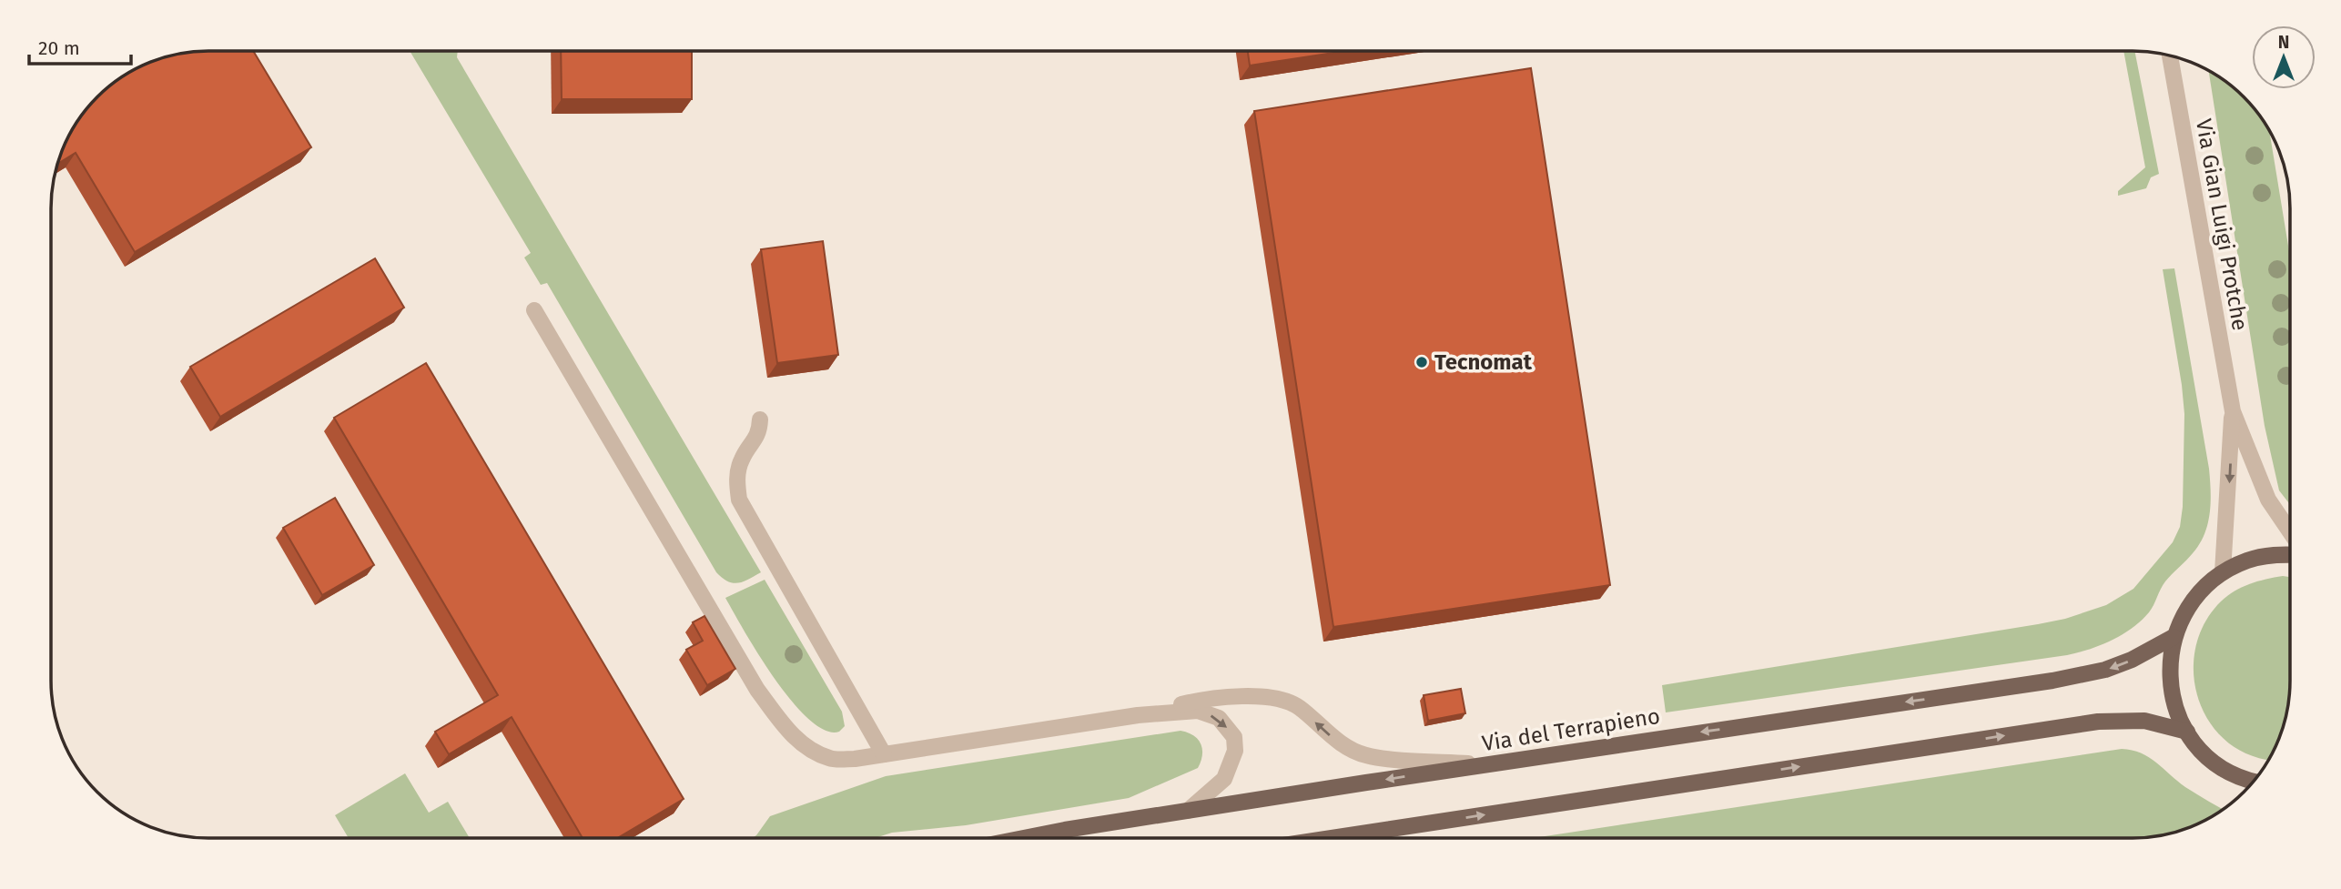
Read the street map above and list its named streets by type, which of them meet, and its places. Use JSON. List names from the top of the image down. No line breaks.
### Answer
{"streets":{"main road":["Via del Terrapieno"],"street":["Via Gian Luigi Protche"]},"places":["Tecnomat"],"scale_bar":"20 m","north":"top"}
